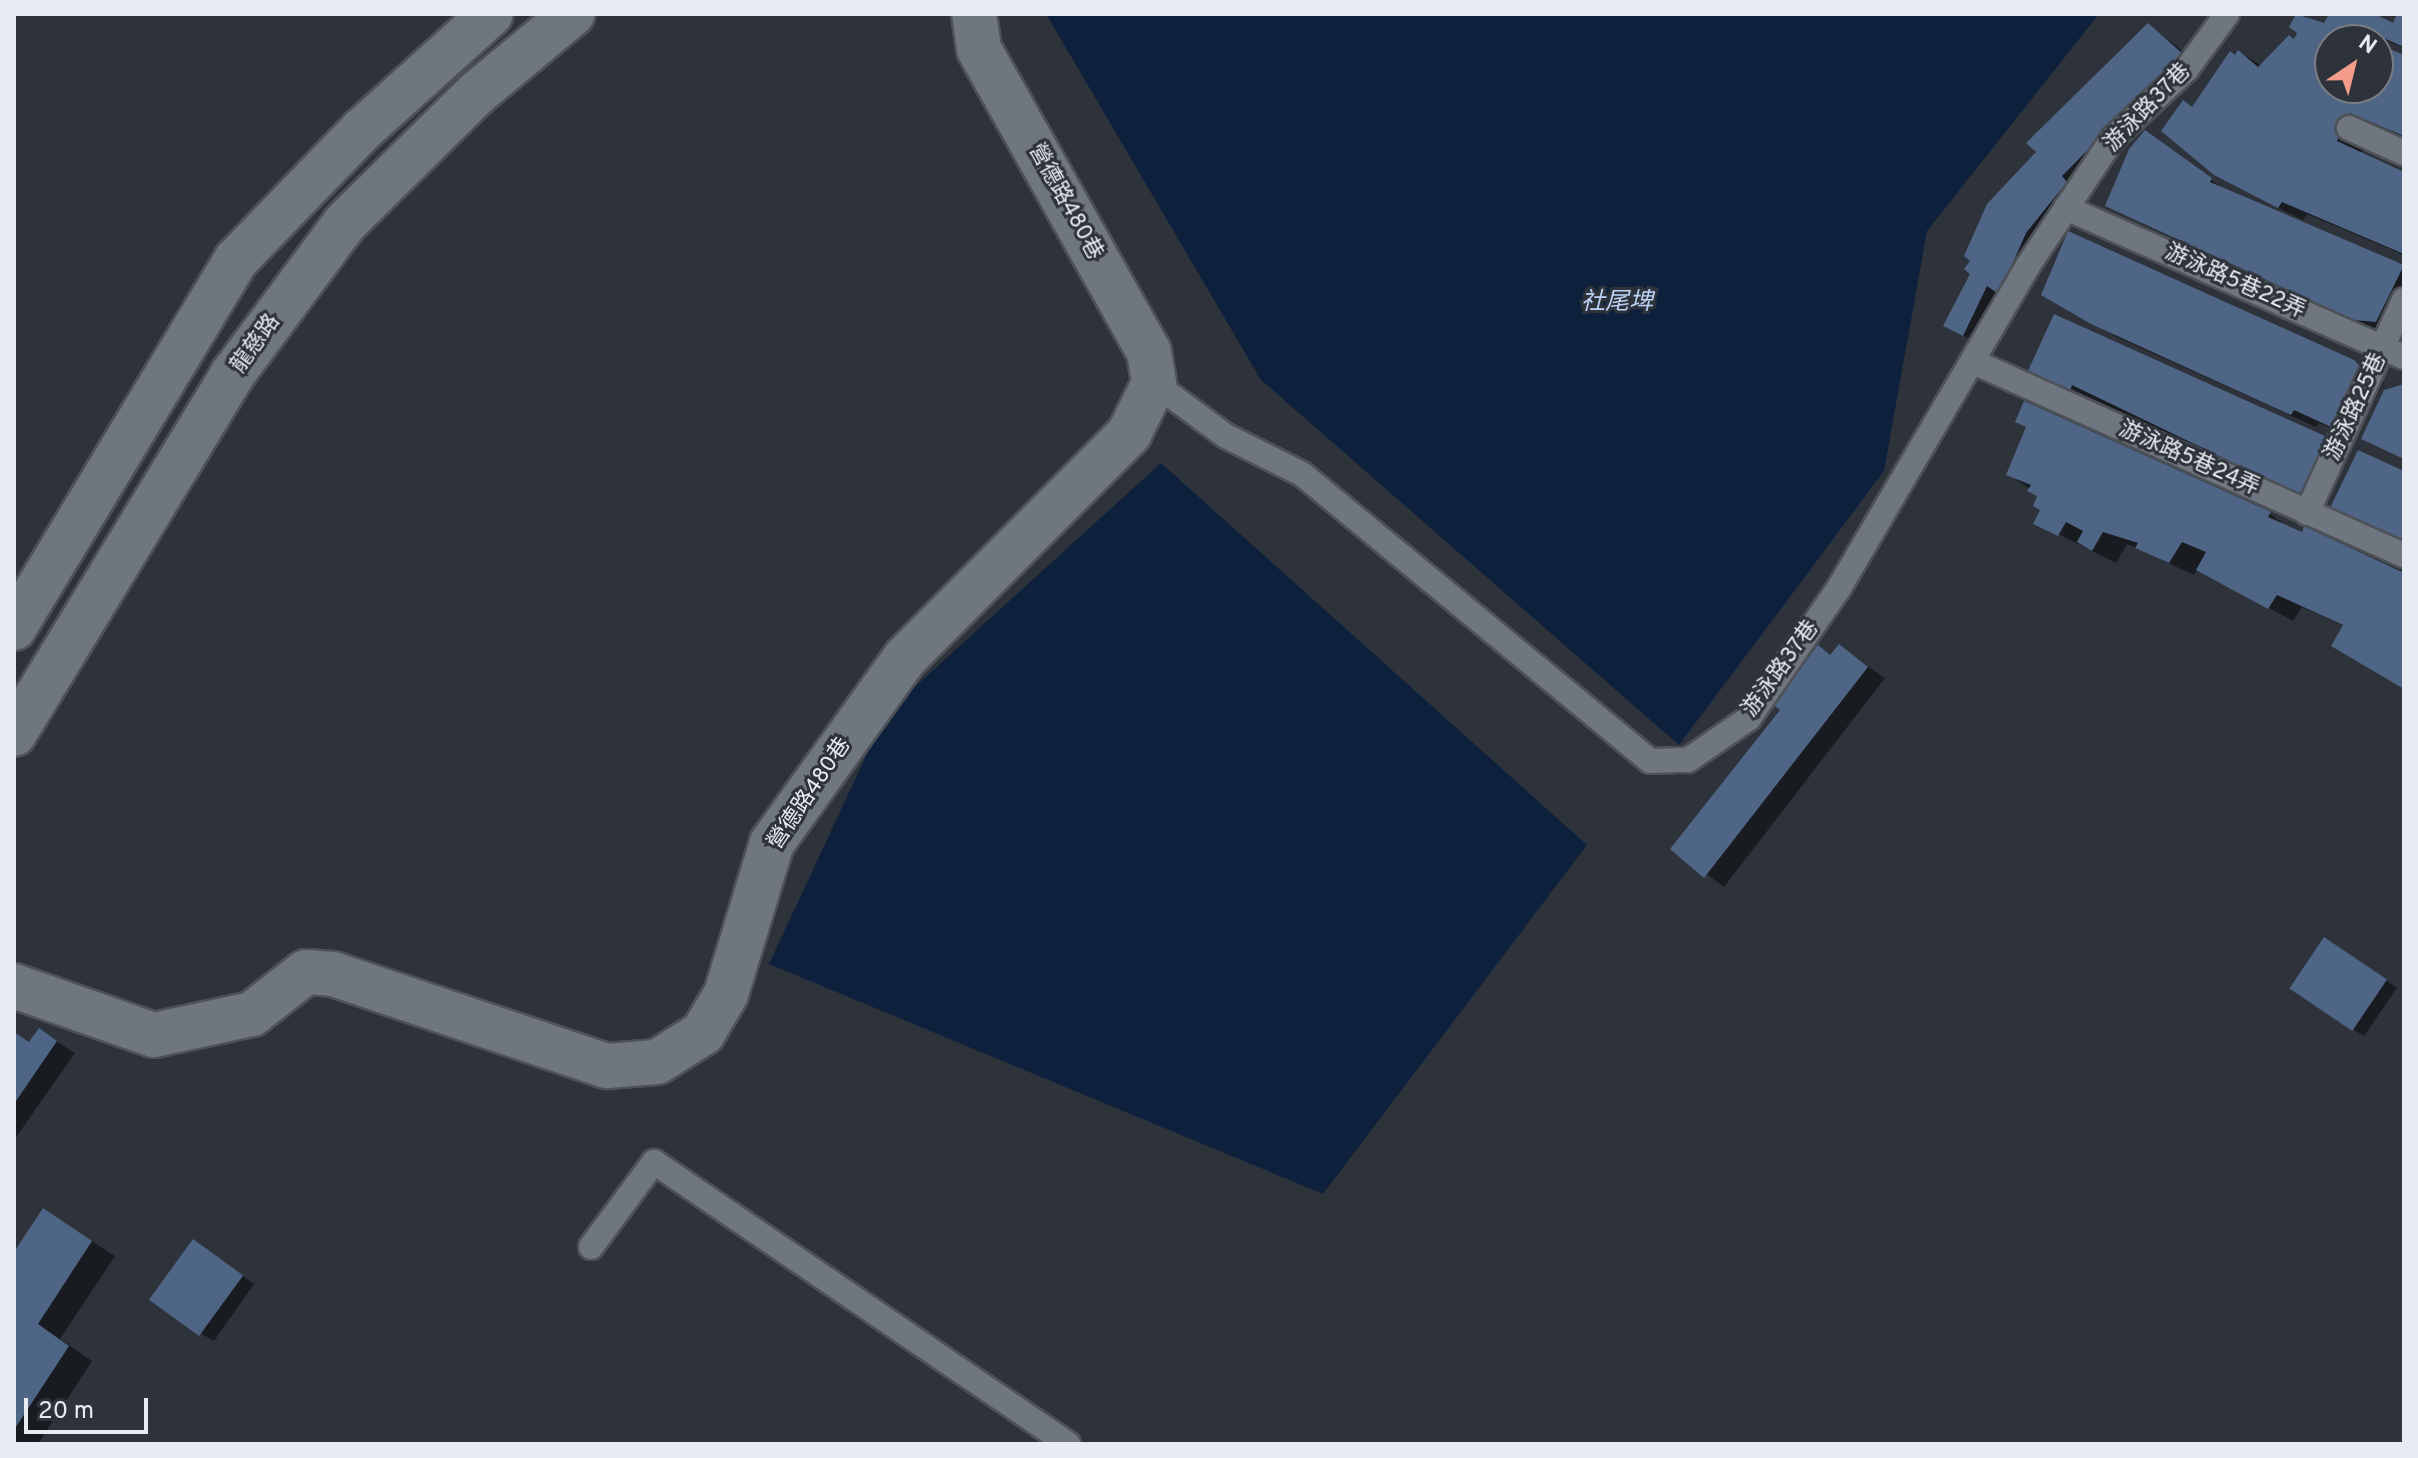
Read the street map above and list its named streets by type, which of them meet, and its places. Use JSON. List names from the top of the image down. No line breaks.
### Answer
{"streets":{"street":["營德路480巷","龍慈路"],"lane":["游泳路37巷","游泳路5巷22弄","游泳路25巷","游泳路5巷24弄"]},"crossings":[["游泳路37巷","營德路480巷"],["游泳路37巷","游泳路5巷22弄"],["游泳路37巷","游泳路5巷24弄"],["游泳路5巷22弄","游泳路25巷"],["游泳路25巷","游泳路5巷24弄"]],"water":["社尾埤"],"scale_bar":"20 m","north":"top right"}
